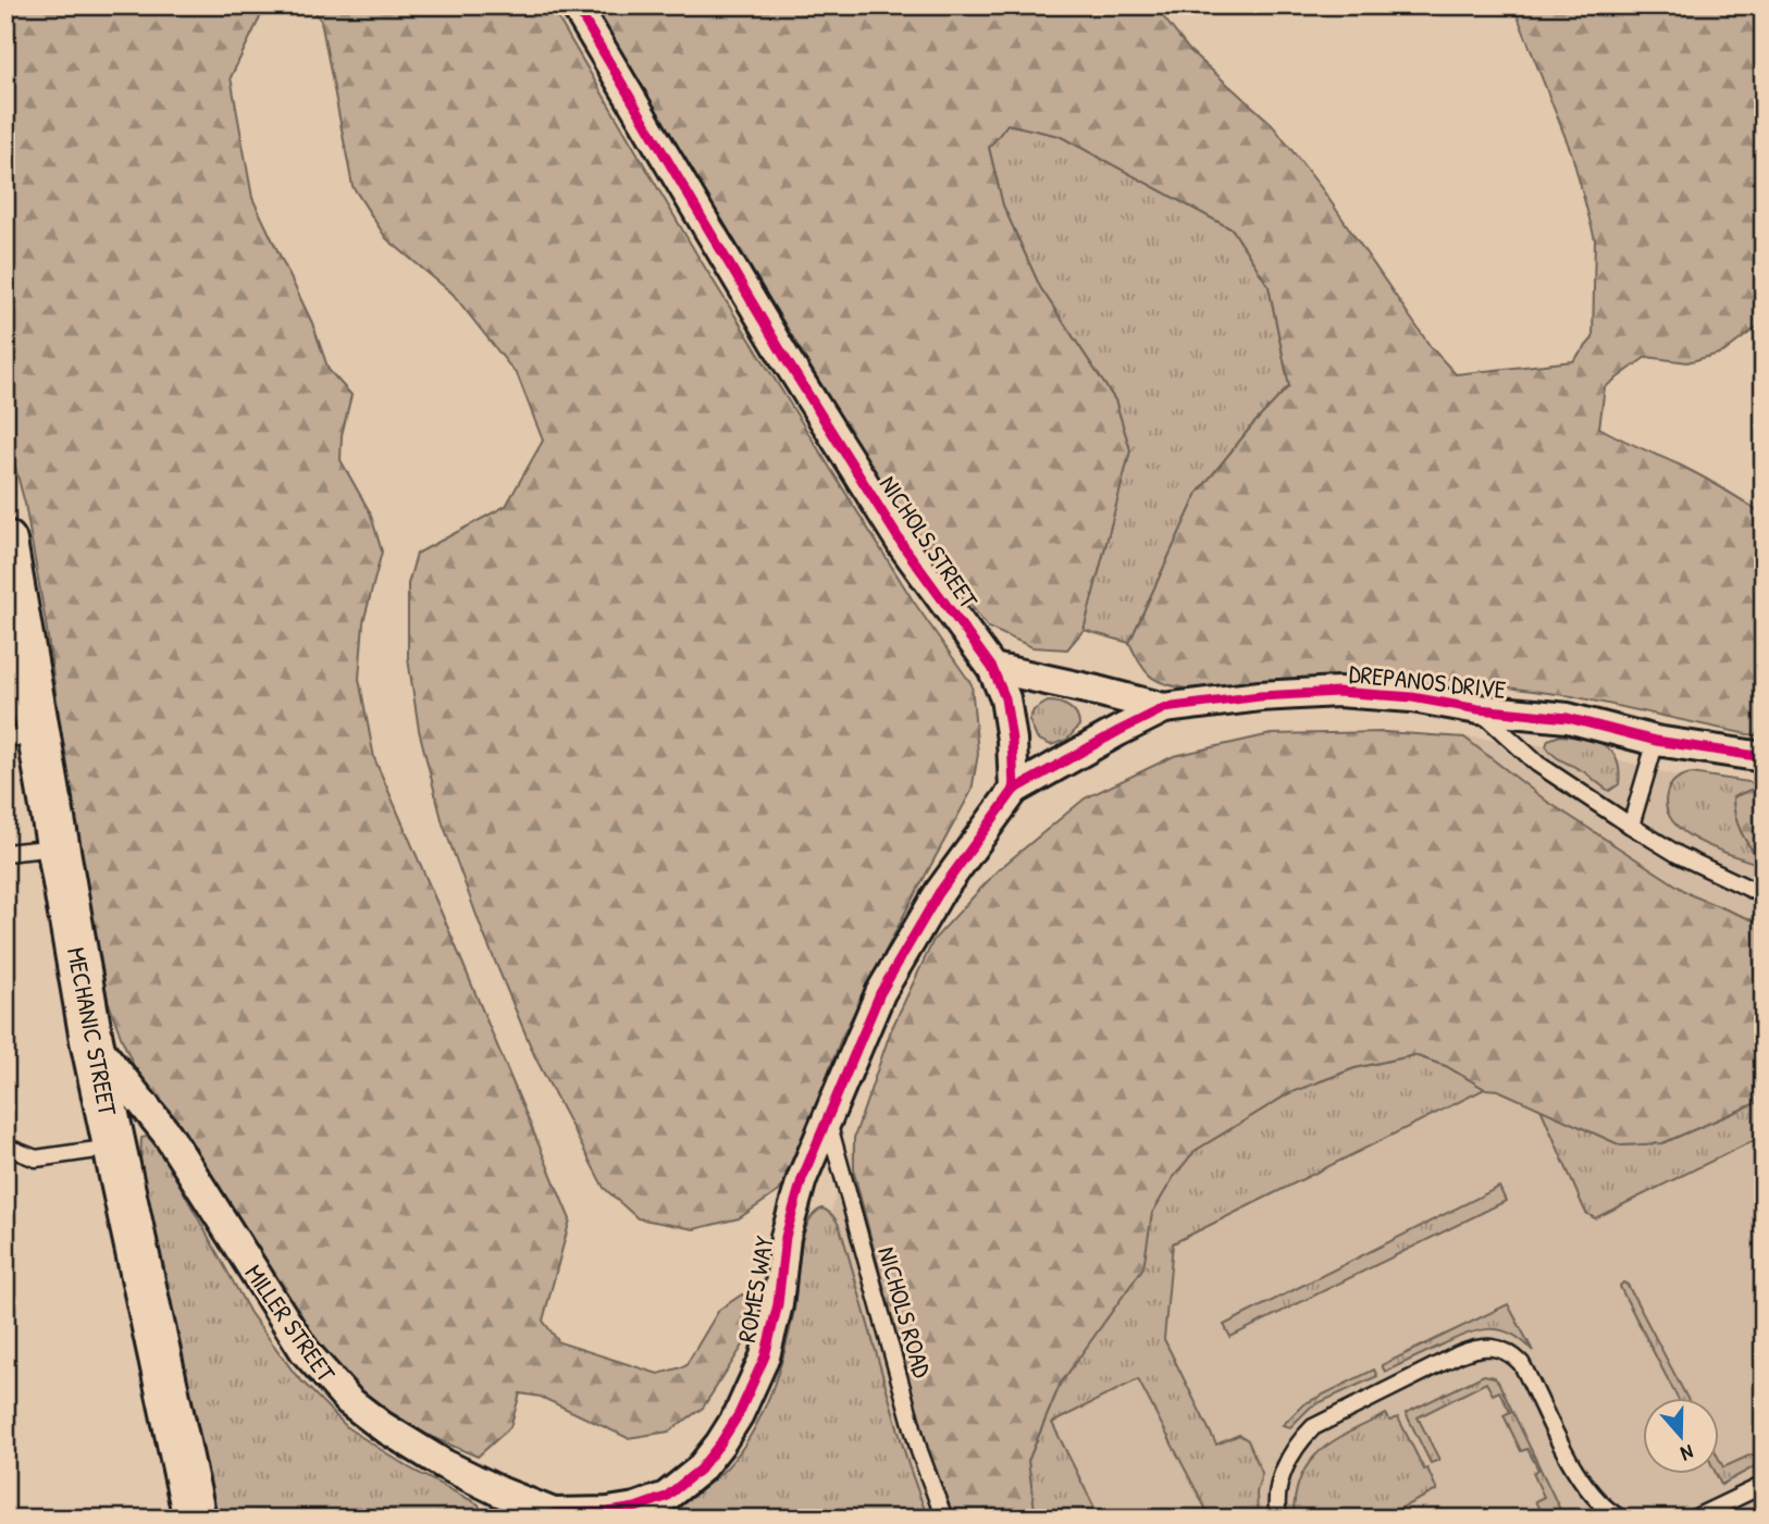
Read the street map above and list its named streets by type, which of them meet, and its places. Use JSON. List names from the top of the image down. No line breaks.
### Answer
{"streets":{"main road":["MECHANIC STREET"],"street":["NICHOLS STREET","DREPANOS DRIVE","ROMES WAY","MILLER STREET"],"lane":["NICHOLS ROAD"]},"crossings":[["NICHOLS STREET","DREPANOS DRIVE"],["MECHANIC STREET","MILLER STREET"],["ROMES WAY","NICHOLS ROAD"],["ROMES WAY","MILLER STREET"]],"north":"bottom"}
